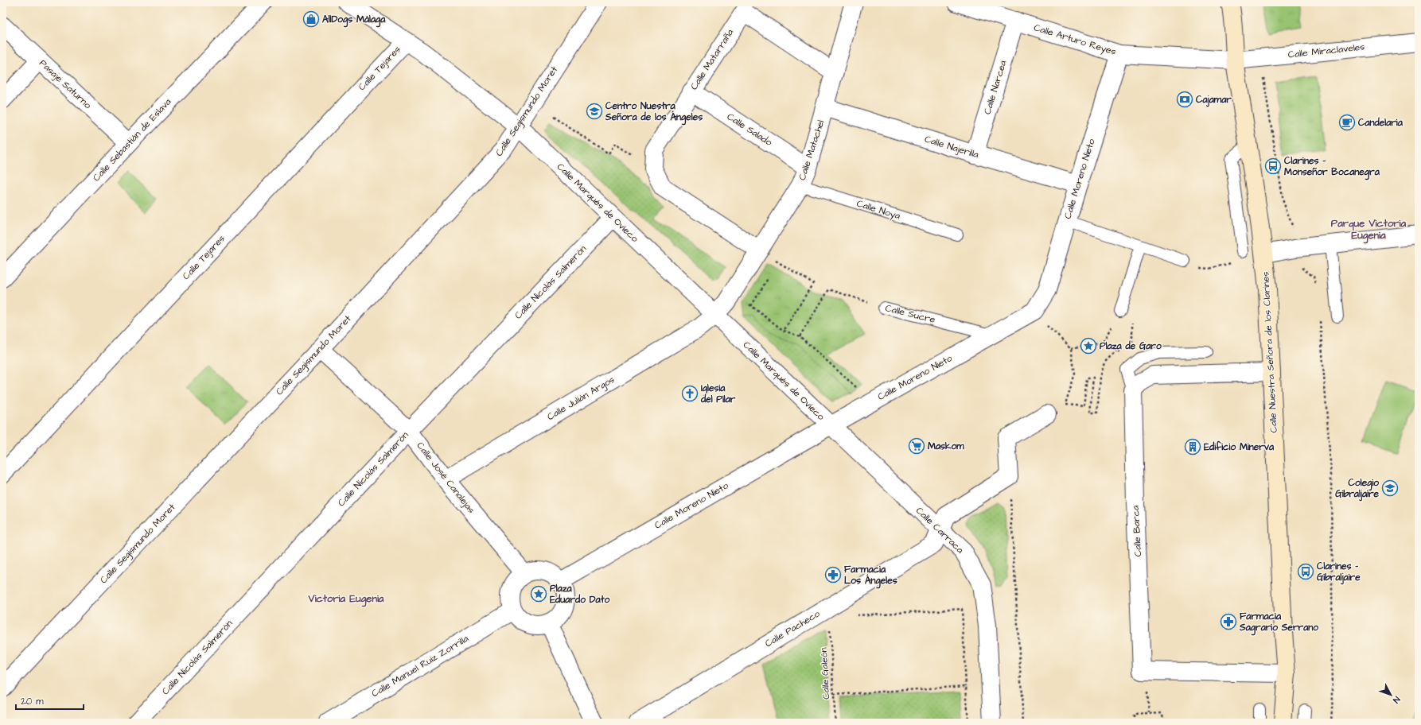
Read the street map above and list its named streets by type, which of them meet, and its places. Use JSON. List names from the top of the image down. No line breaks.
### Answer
{"streets":{"main road":["Calle Nuestra Señora de los Clarines"],"street":["Calle Arturo Reyes","Calle Miraclaveles","Calle Matarraña","Calle Tejares","Pasaje Saturno","Calle Narcea","Calle Segismundo Moret","Calle Salado","Calle Sebastián de Eslava","Calle Najerilla","Calle Matachel","Calle Moreno Nieto","Calle Marqués de Ovieco","Calle Nicolás Salmerón","Calle Julián Argos","Calle José Canalejas","Calle Carraca","Calle Barca","Calle Pacheco","Calle Manuel Ruiz Zorrilla"],"lane":["Calle Noya","Calle Sucre"],"path":["Calle Galeón"]},"crossings":[["Calle Arturo Reyes","Calle Miraclaveles"],["Calle Arturo Reyes","Calle Narcea"],["Calle Arturo Reyes","Calle Moreno Nieto"],["Calle Arturo Reyes","Calle Nuestra Señora de los Clarines"],["Calle Miraclaveles","Calle Nuestra Señora de los Clarines"],["Calle Matarraña","Calle Salado"],["Calle Matarraña","Calle Matachel"],["Calle Tejares","Calle Marqués de Ovieco"],["Pasaje Saturno","Calle Sebastián de Eslava"],["Calle Narcea","Calle Najerilla"],["Calle Segismundo Moret","Calle Marqués de Ovieco"],["Calle Segismundo Moret","Calle José Canalejas"],["Calle Salado","Calle Matachel"],["Calle Najerilla","Calle Matachel"],["Calle Najerilla","Calle Moreno Nieto"],["Calle Matachel","Calle Marqués de Ovieco"],["Calle Matachel","Calle Noya"],["Calle Matachel","Calle Julián Argos"],["Calle Moreno Nieto","Calle Marqués de Ovieco"],["Calle Moreno Nieto","Calle Sucre"],["Calle Moreno Nieto","Calle José Canalejas"],["Calle Moreno Nieto","Calle Carraca"],["Calle Moreno Nieto","Calle Manuel Ruiz Zorrilla"],["Calle Marqués de Ovieco","Calle Nicolás Salmerón"],["Calle Marqués de Ovieco","Calle Julián Argos"],["Calle Marqués de Ovieco","Calle Carraca"],["Calle Nicolás Salmerón","Calle José Canalejas"],["Calle Nuestra Señora de los Clarines","Calle Barca"],["Calle Julián Argos","Calle José Canalejas"],["Calle José Canalejas","Calle Manuel Ruiz Zorrilla"],["Calle Carraca","Calle Pacheco"]],"districts":["Parque Victoria Eugenia","Victoria Eugenia"],"places":{"shop":["AllDogs Málaga"],"bank":["Cajamar"],"school or university":["Centro Nuestra Señora de los Ángeles","Colegio Gibraljaire"],"cafe":["Candelaria"],"bus stop":["Clarines - Monseñor Bocanegra","Clarines - Gibraljaire"],"place":["Plaza de Garo","Plaza Eduardo Dato"],"church":["Iglesia del Pilar"],"supermarket":["Maskom"],"building":["Edificio Minerva"],"pharmacy":["Farmacia Los Ángeles","Farmacia Sagrario Serrano"]},"scale_bar":"20 m","north":"bottom right"}
